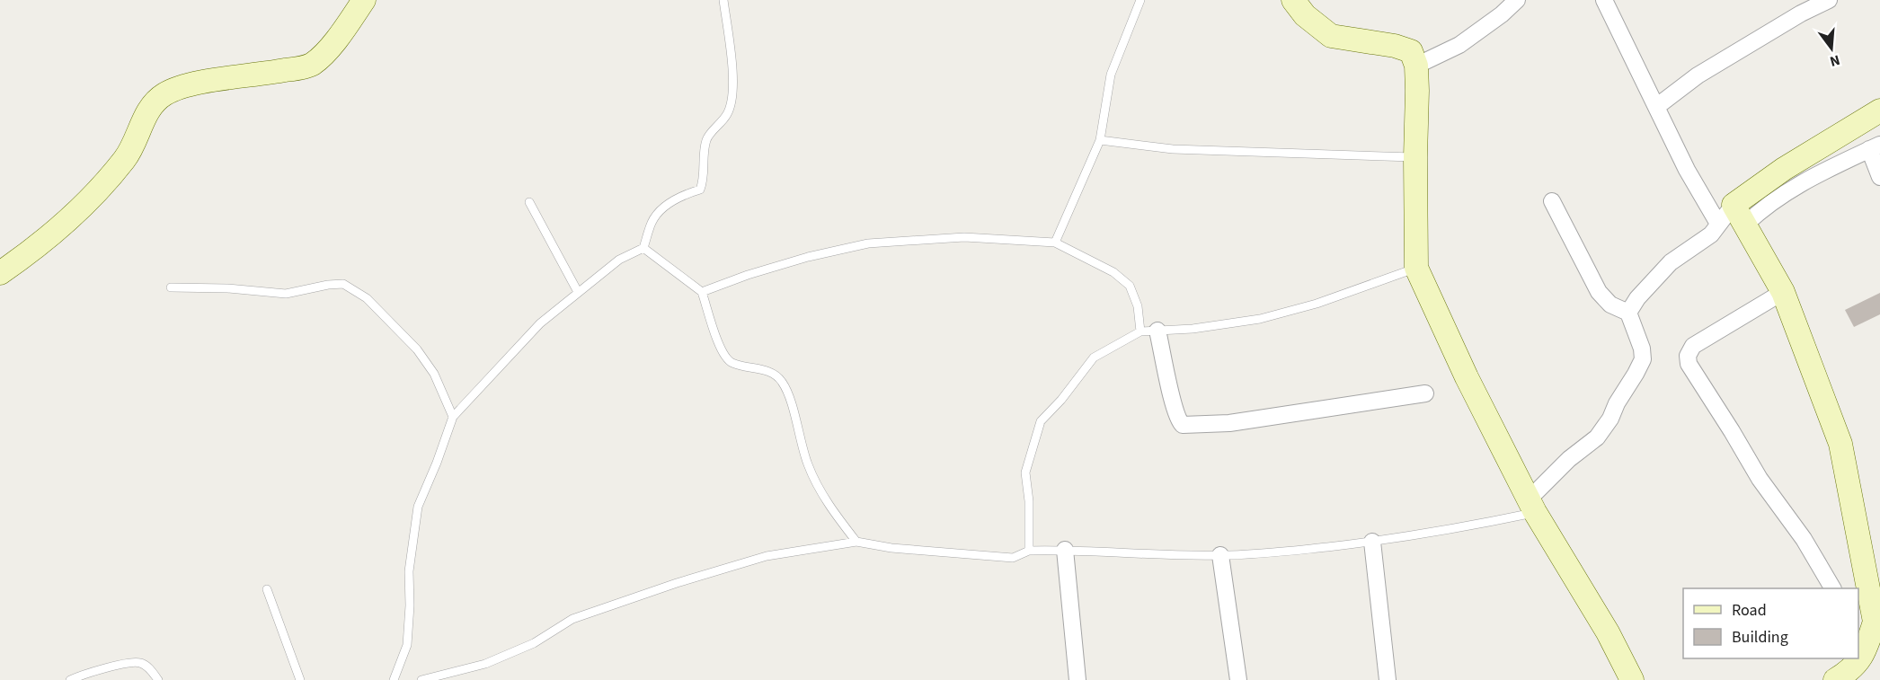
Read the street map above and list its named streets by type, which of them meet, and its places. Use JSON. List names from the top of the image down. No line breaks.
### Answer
{"legend":["Road","Building"],"north":"bottom"}
